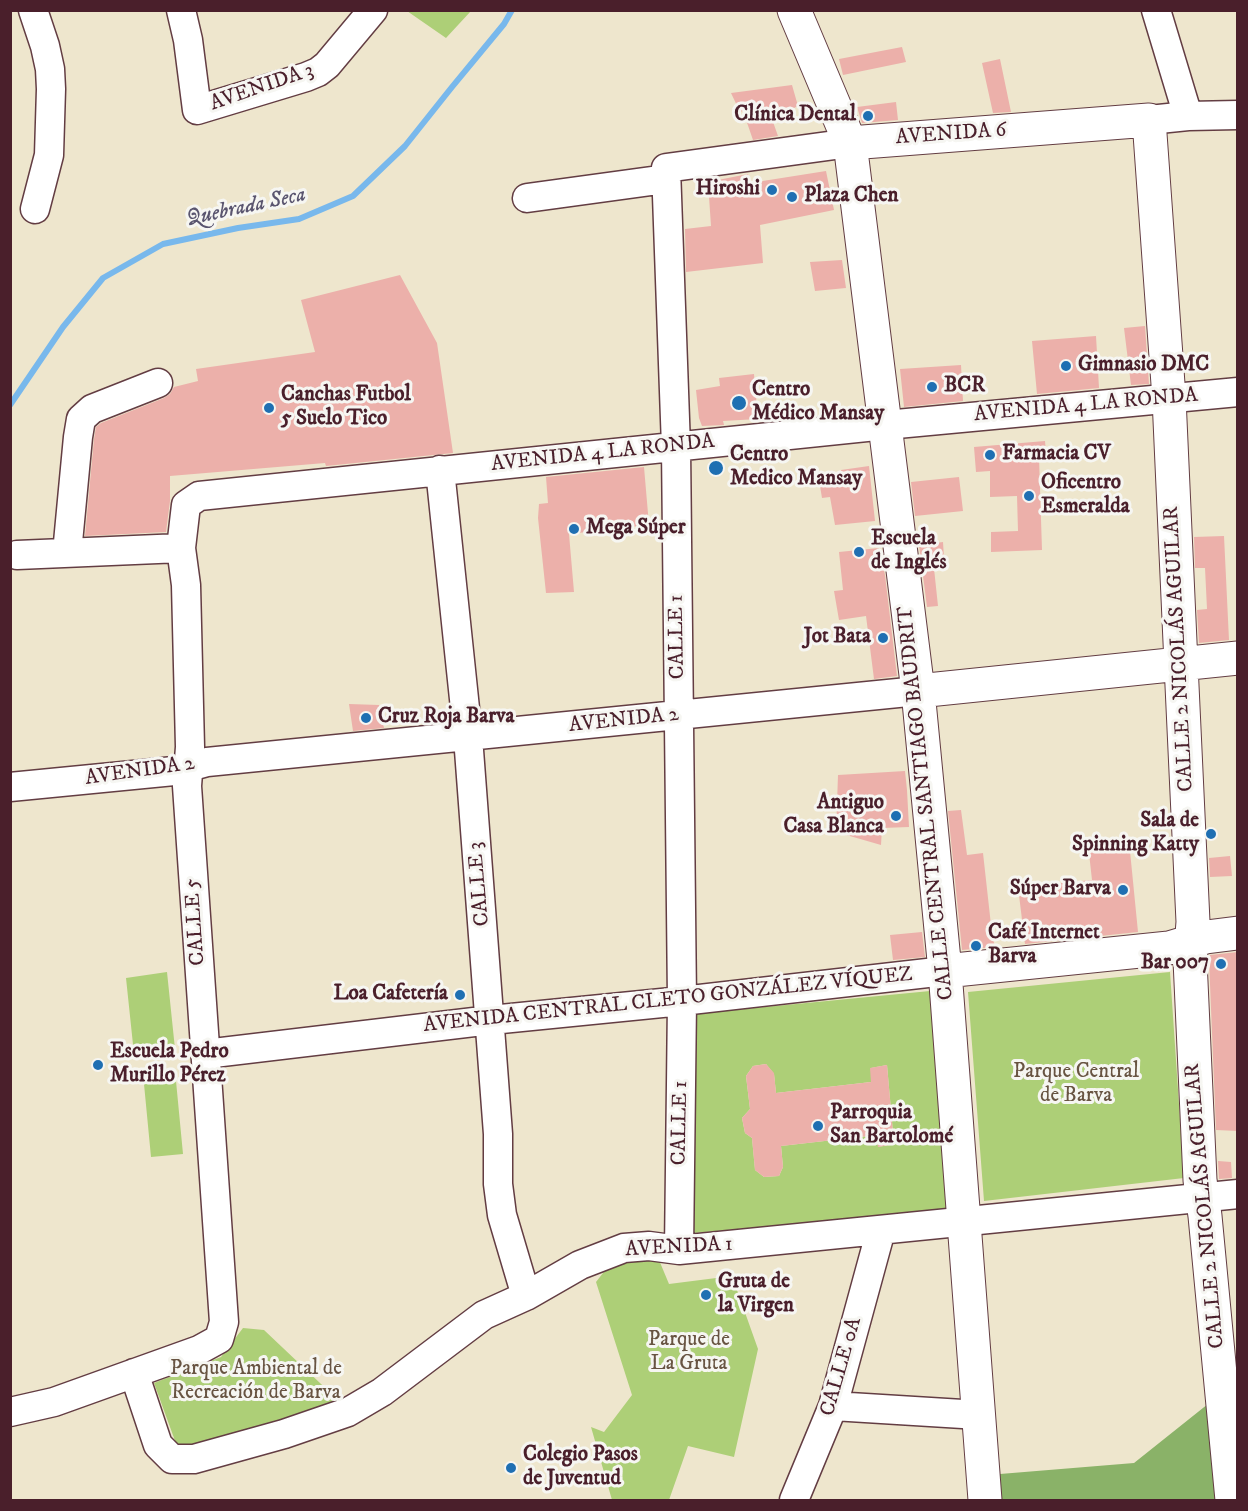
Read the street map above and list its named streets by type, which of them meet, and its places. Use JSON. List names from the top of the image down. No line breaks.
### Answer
{"streets":{"main road":["AVENIDA 6","CALLE 2 NICOLÁS AGUILAR","AVENIDA 2","CALLE CENTRAL SANTIAGO BAUDRIT","AVENIDA CENTRAL CLETO GONZÁLEZ VÍQUEZ"],"street":["AVENIDA 3","AVENIDA 4 LA RONDA","CALLE 1","CALLE 3","CALLE 5","AVENIDA 1","CALLE 0A"]},"crossings":[["AVENIDA 6","CALLE 1"],["AVENIDA 6","CALLE 2 NICOLÁS AGUILAR"],["AVENIDA 6","CALLE CENTRAL SANTIAGO BAUDRIT"],["AVENIDA 4 LA RONDA","CALLE 1"],["AVENIDA 4 LA RONDA","CALLE 2 NICOLÁS AGUILAR"],["AVENIDA 4 LA RONDA","CALLE CENTRAL SANTIAGO BAUDRIT"],["AVENIDA 4 LA RONDA","CALLE 3"],["AVENIDA 4 LA RONDA","CALLE 5"],["CALLE 1","AVENIDA 2"],["CALLE 1","AVENIDA CENTRAL CLETO GONZÁLEZ VÍQUEZ"],["CALLE 1","AVENIDA 1"],["CALLE 2 NICOLÁS AGUILAR","AVENIDA 2"],["CALLE 2 NICOLÁS AGUILAR","AVENIDA CENTRAL CLETO GONZÁLEZ VÍQUEZ"],["CALLE 2 NICOLÁS AGUILAR","AVENIDA 1"],["AVENIDA 2","CALLE CENTRAL SANTIAGO BAUDRIT"],["AVENIDA 2","CALLE 3"],["AVENIDA 2","CALLE 5"],["CALLE CENTRAL SANTIAGO BAUDRIT","AVENIDA CENTRAL CLETO GONZÁLEZ VÍQUEZ"],["CALLE CENTRAL SANTIAGO BAUDRIT","AVENIDA 1"],["CALLE 3","AVENIDA CENTRAL CLETO GONZÁLEZ VÍQUEZ"],["CALLE 3","AVENIDA 1"],["CALLE 5","AVENIDA CENTRAL CLETO GONZÁLEZ VÍQUEZ"],["CALLE 5","AVENIDA 1"],["AVENIDA 1","CALLE 0A"]],"water":["Quebrada Seca"],"parks":["Parque Central de Barva","Parque de La Gruta","Parque Ambiental de Recreación de Barva"],"places":["Clínica Dental","Hiroshi","Plaza Chen","Gimnasio DMC","BCR","Centro Médico Mansay","Canchas Futbol 5 Suelo Tico","Farmacia CV","Centro Medico Mansay","Oficentro Esmeralda","Mega Súper","Escuela de Inglés","Jot Bata","Cruz Roja Barva","Antiguo Casa Blanca","Sala de Spinning Katty","Súper Barva","Café Internet Barva","Bar 007","Loa Cafetería","Escuela Pedro Murillo Pérez","Parroquia San Bartolomé","Gruta de la Virgen","Colegio Pasos de Juventud"]}
